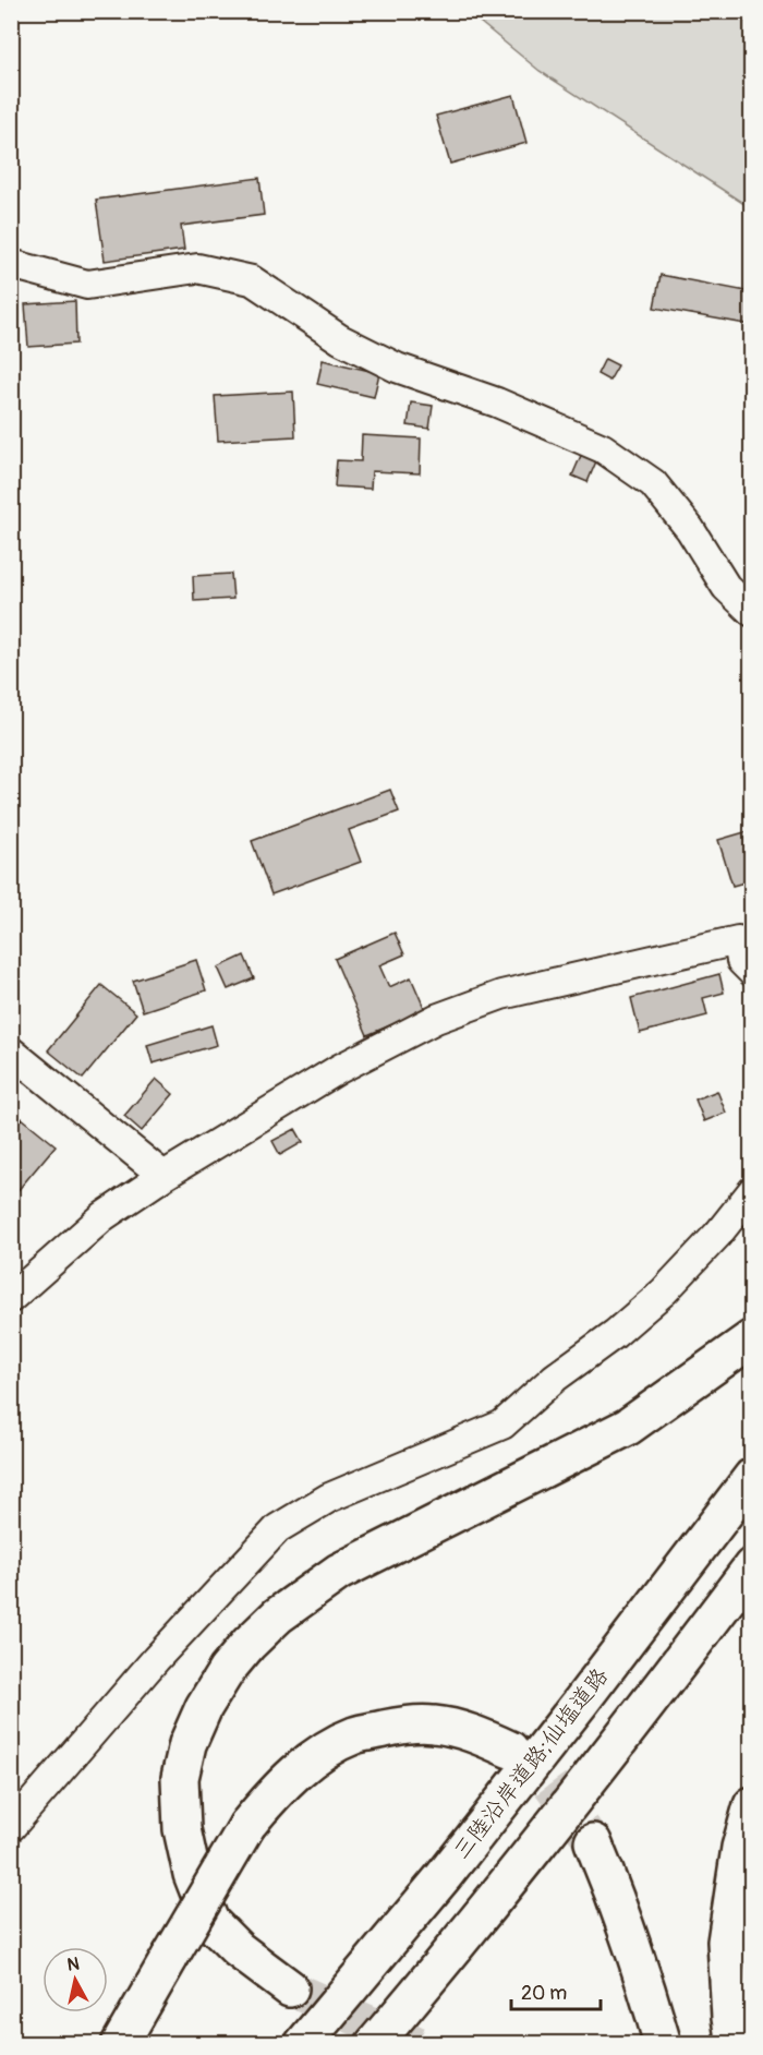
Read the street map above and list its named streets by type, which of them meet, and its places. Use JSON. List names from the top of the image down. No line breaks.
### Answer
{"streets":{"highway":["三陸沿岸道路;仙塩道路"]},"scale_bar":"20 m","north":"top"}
